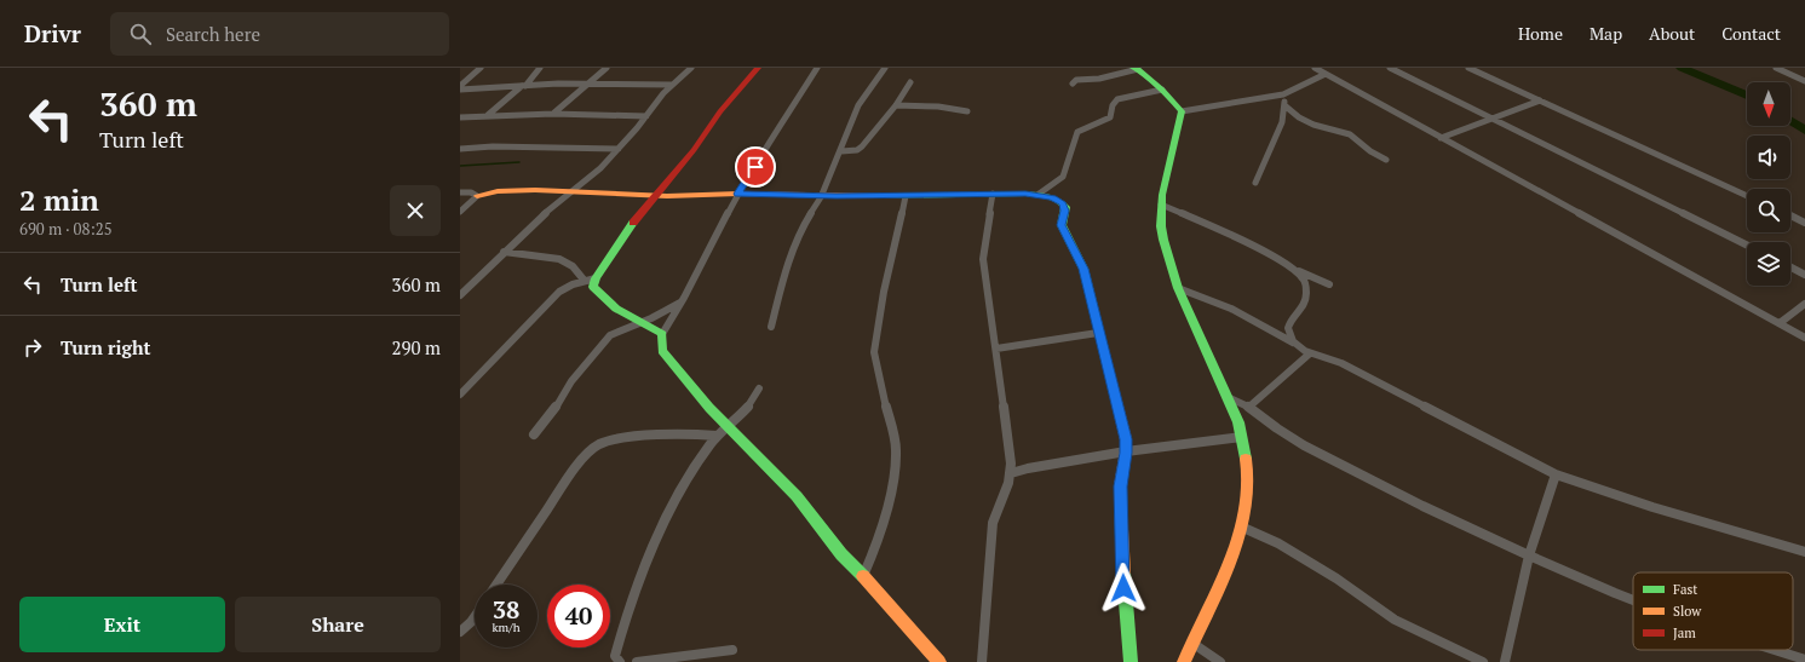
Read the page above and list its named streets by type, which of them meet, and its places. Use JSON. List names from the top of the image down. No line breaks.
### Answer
{"legend":["Fast","Slow","Jam"],"north":"bottom","page":{"header":"Drivr","search":"Search here","nav":["Home","Map","About","Contact"],"turn":["360 m","Turn left"],"heading":["2 min","690 m · 08:25"],"list":[{"name":"Turn left","value":"360 m"},{"name":"Turn right","value":"290 m"}],"speed":"38 km/h","limit":"40","buttons":["Exit","Share"]}}
